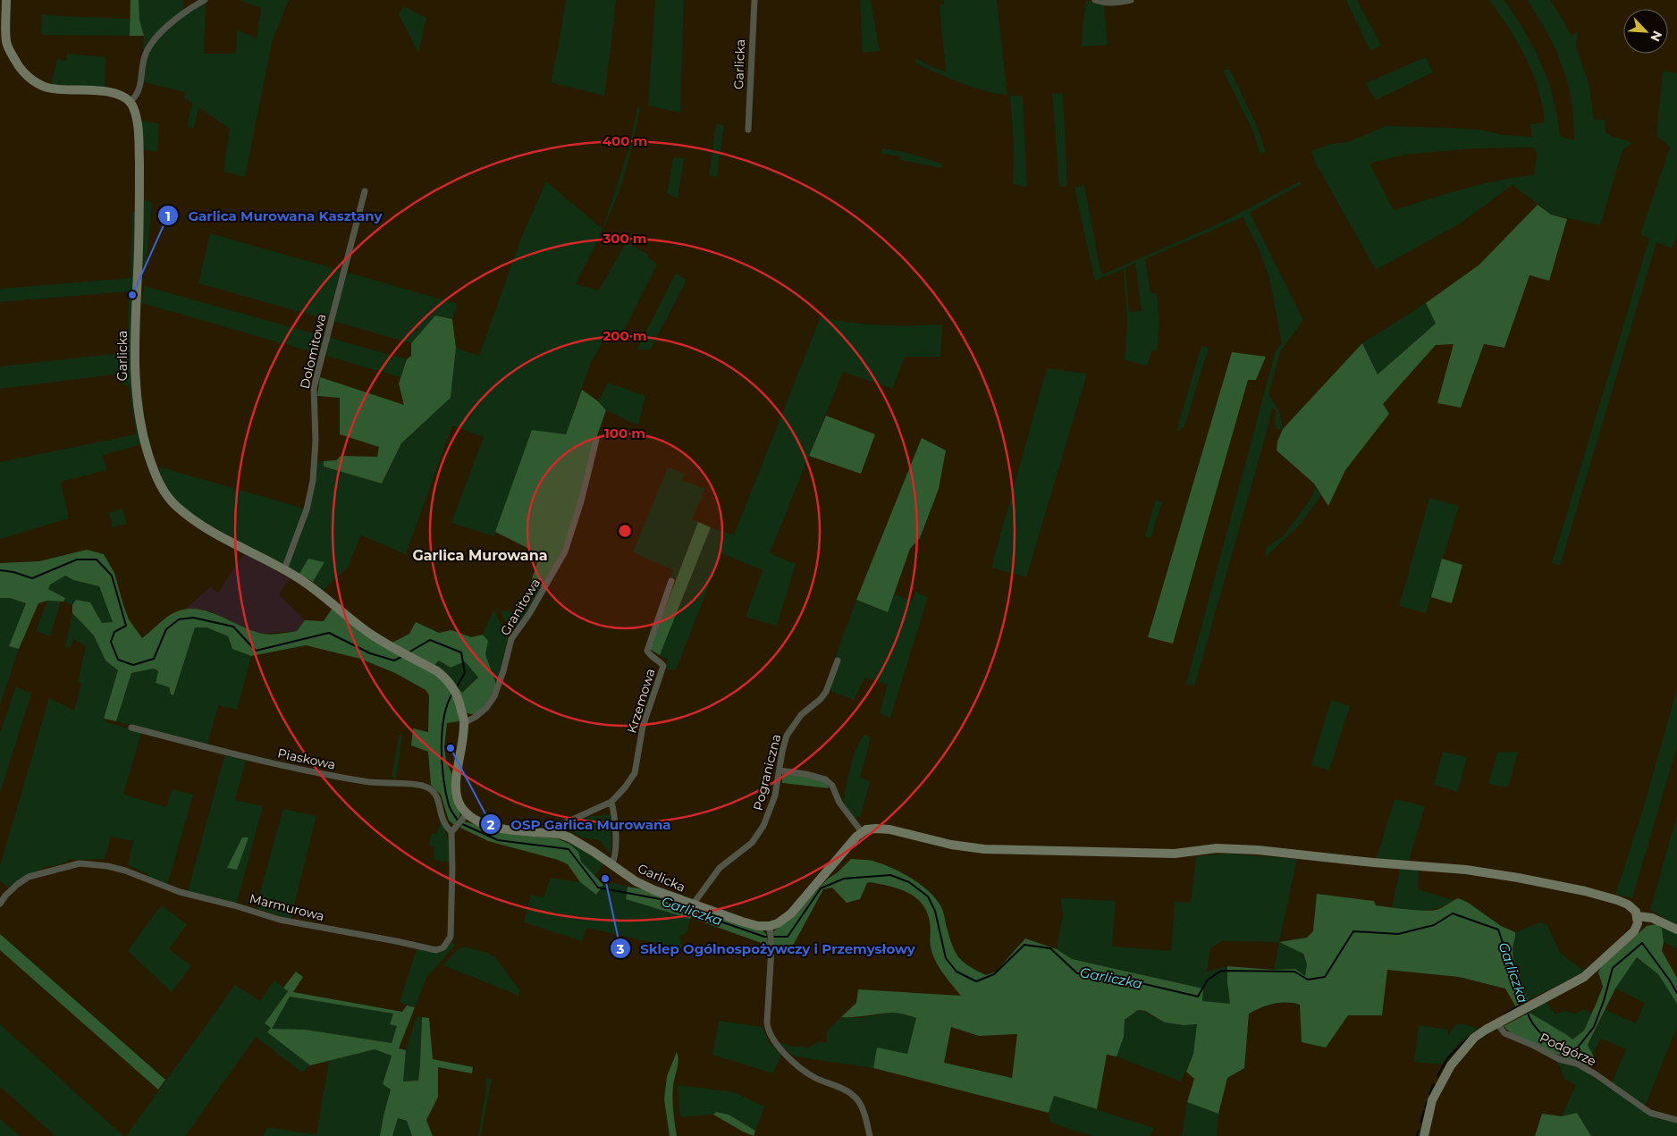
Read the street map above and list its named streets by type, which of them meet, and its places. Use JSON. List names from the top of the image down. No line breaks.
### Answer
{"streets":{"street":["Garlicka","Dolomitowa","Granitowa","Krzemowa","Piaskowa","Pograniczna","Marmurowa","Podgórze"]},"crossings":[["Garlicka","Dolomitowa"],["Garlicka","Granitowa"],["Garlicka","Krzemowa"],["Garlicka","Pograniczna"],["Piaskowa","Marmurowa"]],"districts":["Garlica Murowana"],"water":["Garliczka"],"places":["Garlica Murowana Kasztany","OSP Garlica Murowana","Sklep Ogólnospożywczy i Przemysłowy"],"north":"bottom right","rings":["400 m","300 m","200 m","100 m"]}
